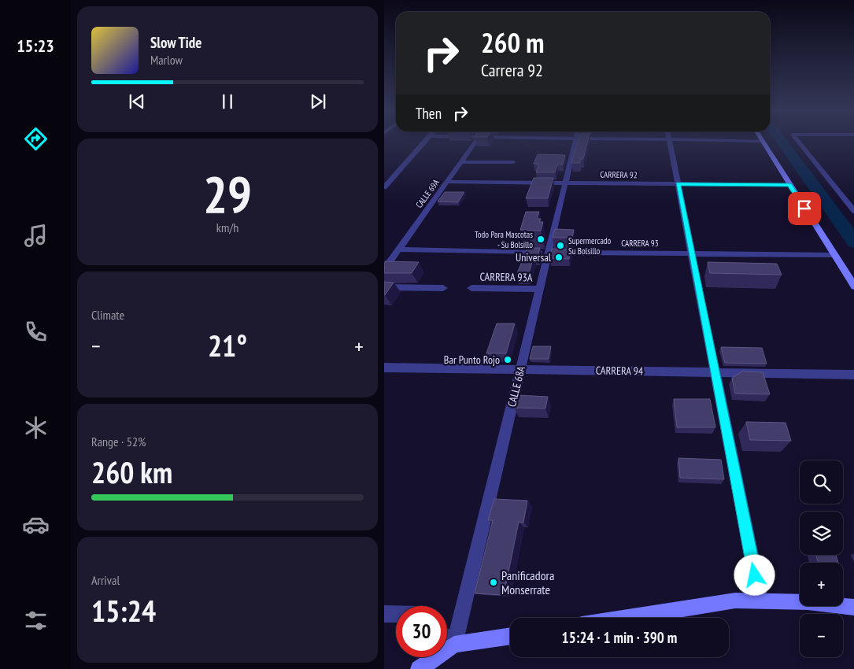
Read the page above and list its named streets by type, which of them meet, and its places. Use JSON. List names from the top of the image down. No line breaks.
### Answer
{"streets":{"street":["CARRERA 92","CALLE 69A","CARRERA 93","CARRERA 93A","CARRERA 94","CALLE 68A"]},"crossings":[["CARRERA 92","CALLE 69A"],["CARRERA 92","CALLE 68A"],["CALLE 69A","CARRERA 93"],["CARRERA 93","CALLE 68A"],["CARRERA 93A","CALLE 68A"],["CARRERA 94","CALLE 68A"]],"places":["Todo Para Mascotas - Su Bolsillo","Supermercado Su Bolsillo","Universal","Bar Punto Rojo","Panificadora Monserrate"],"page":{"tabs":"15:23","turn":["260 m","Carrera 92"],"song":["Slow Tide","Marlow"],"then":"Then","tile":[["29","km/h"],"Climate",["Range · 52%","260 km"],["Arrival","15:24"]],"heat":["−","21°","+"],"map_buttons":["+","−"],"limit":"30","trip":"15:24 · 1 min · 390 m"}}
